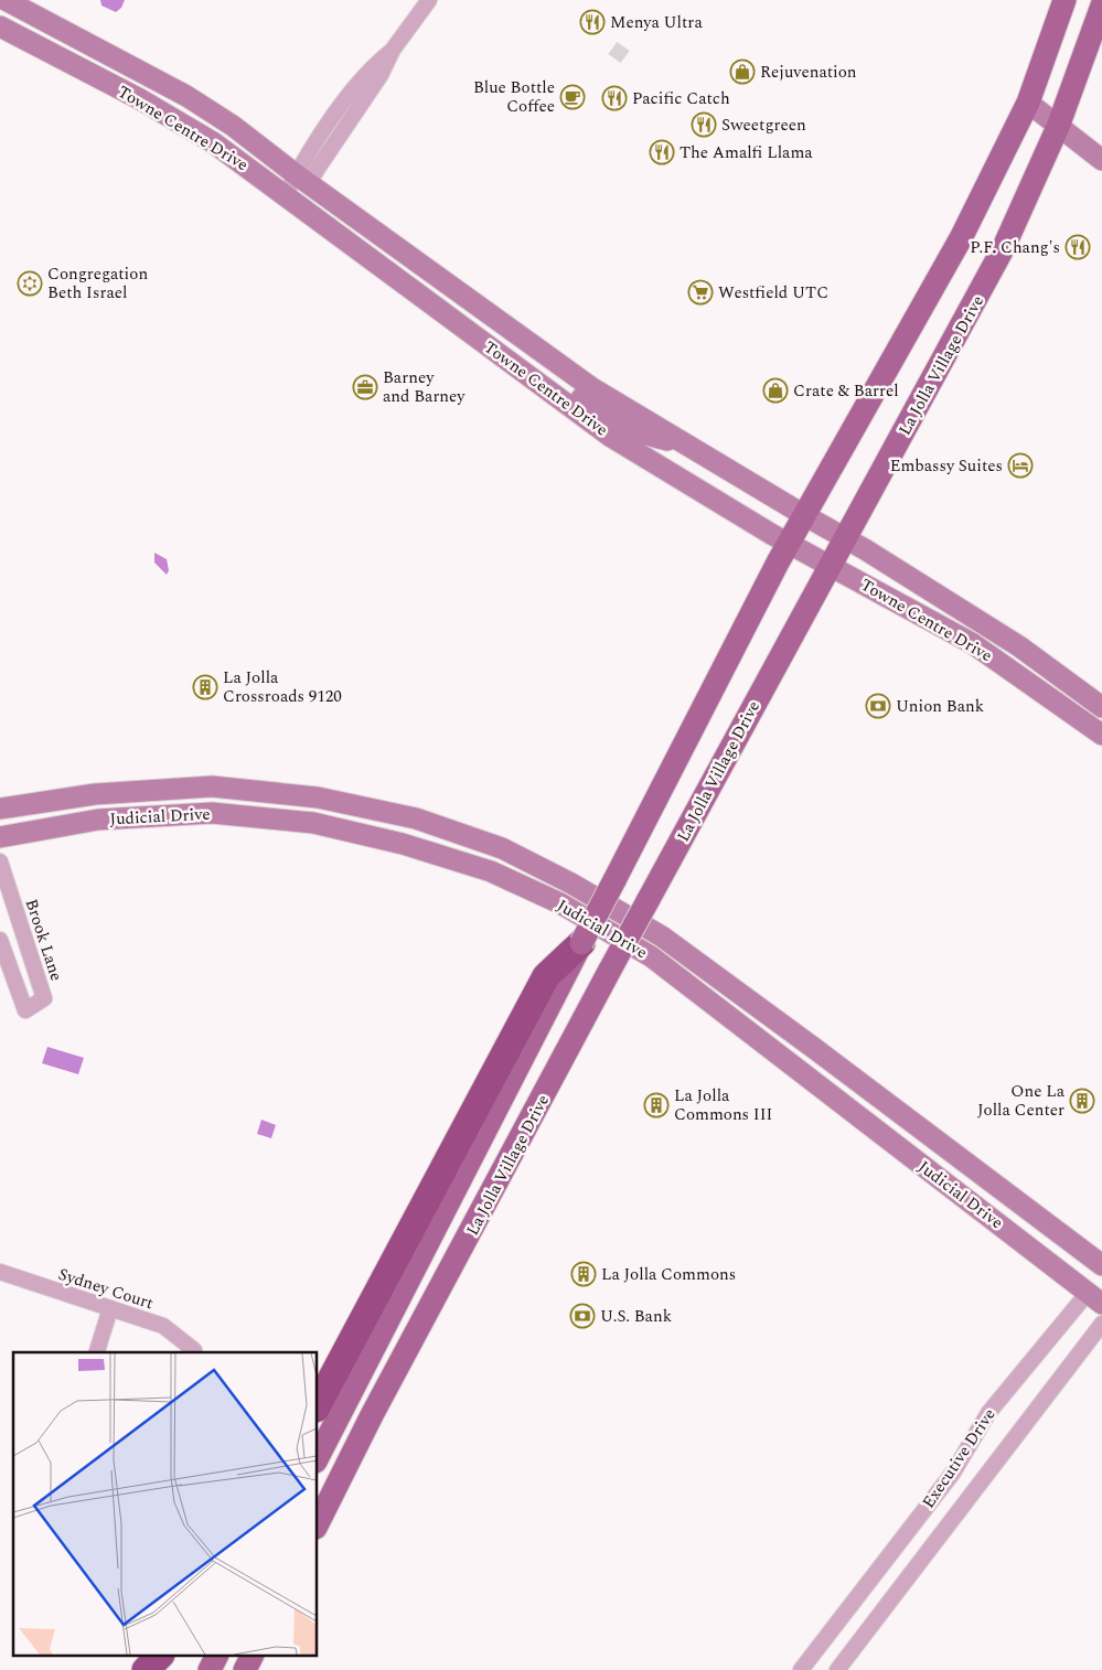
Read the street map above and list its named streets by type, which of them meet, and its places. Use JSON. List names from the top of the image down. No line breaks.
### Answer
{"streets":{"main road":["Towne Centre Drive","La Jolla Village Drive","Judicial Drive","Executive Drive"],"street":["Brook Lane","Sydney Court"]},"crossings":[["Towne Centre Drive","La Jolla Village Drive"],["Judicial Drive","Executive Drive"]],"places":{"restaurant":["Menya Ultra","Pacific Catch","Sweetgreen","The Amalfi Llama","P.F. Chang's"],"shop":["Rejuvenation","Crate & Barrel"],"cafe":["Blue Bottle Coffee"],"synagogue":["Congregation Beth Israel"],"supermarket":["Westfield UTC"],"office":["Barney and Barney"],"hotel":["Embassy Suites"],"building":["La Jolla Crossroads 9120","One La Jolla Center","La Jolla Commons III","La Jolla Commons"],"bank":["Union Bank","U.S. Bank"]}}
